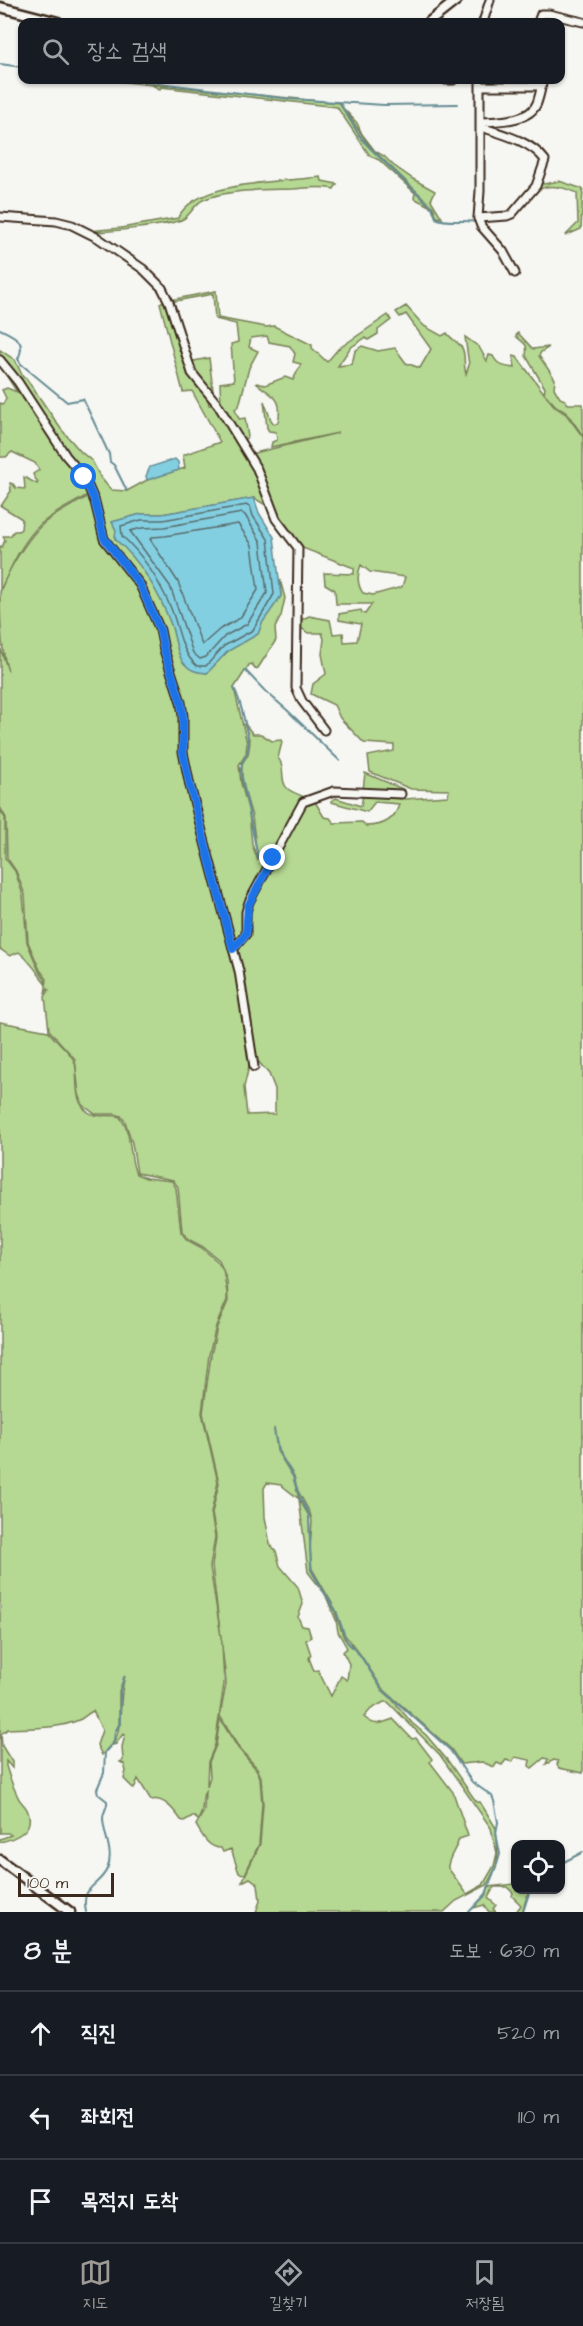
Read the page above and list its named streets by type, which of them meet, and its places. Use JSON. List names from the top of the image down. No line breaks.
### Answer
{"scale_bar":"100 m","page":{"search":"장소 검색","scale":"100 m","heading":["8 분","도보 · 630 m"],"list":[["직진","520 m"],["좌회전","110 m"],"목적지 도착"],"nav":["지도","길찾기","저장됨"]}}
